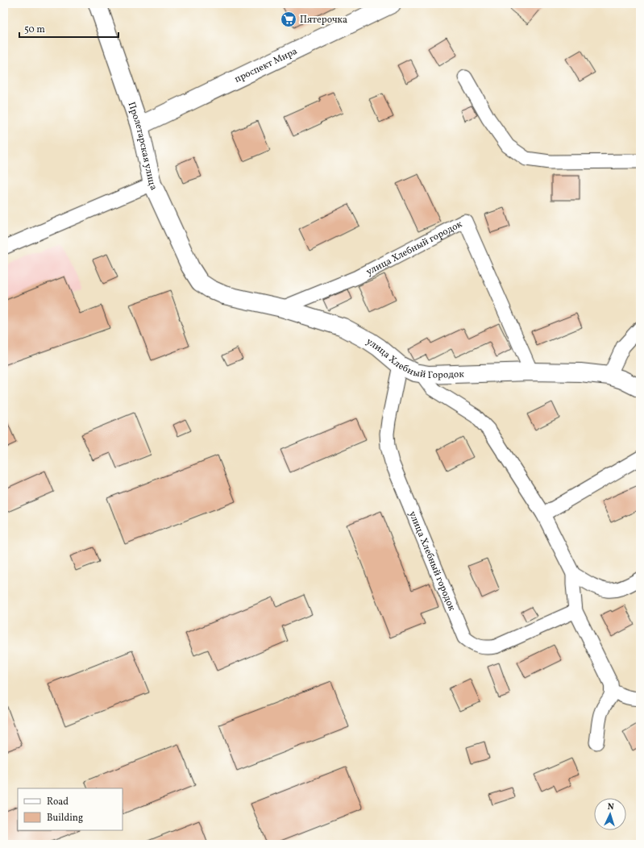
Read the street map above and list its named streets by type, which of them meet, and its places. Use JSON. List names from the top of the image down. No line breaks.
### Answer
{"streets":{"street":["проспект Мира","Пролетарская улица","улица Хлебный городок","улица Хлебный Городок"]},"crossings":[["проспект Мира","Пролетарская улица"],["Пролетарская улица","улица Хлебный Городок"],["улица Хлебный городок","улица Хлебный Городок"]],"places":{"supermarket":["Пятерочка"]},"legend":["Road","Building"],"scale_bar":"50 m","north":"top"}
